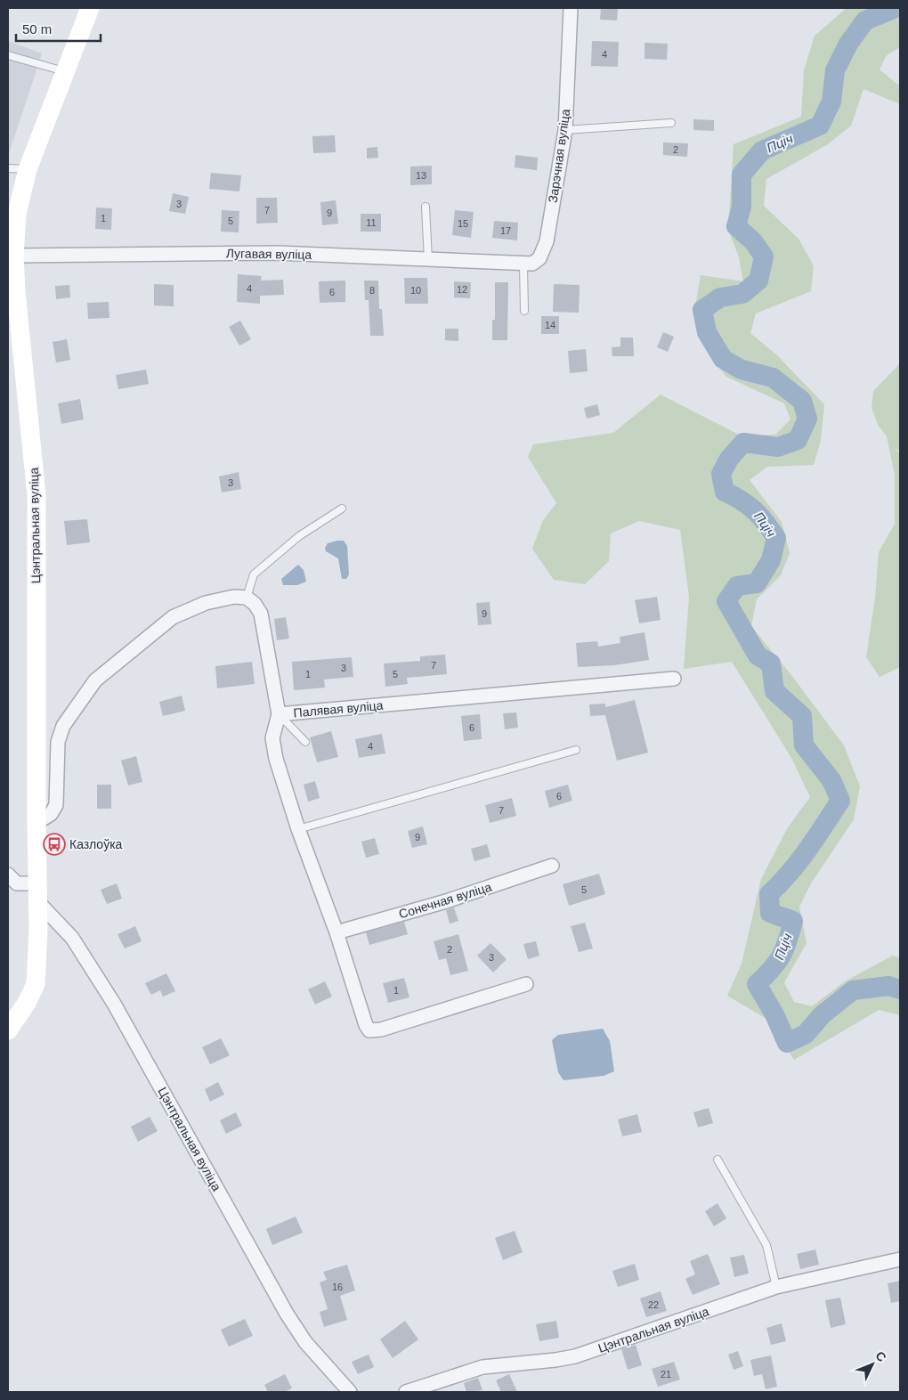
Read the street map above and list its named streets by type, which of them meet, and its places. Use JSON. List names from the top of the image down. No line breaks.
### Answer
{"streets":{"main road":["Цэнтральная вуліца"],"street":["Зарэчная вуліца","Лугавая вуліца","Палявая вуліца","Сонечная вуліца"]},"crossings":[["Зарэчная вуліца","Лугавая вуліца"],["Лугавая вуліца","Цэнтральная вуліца"]],"water":["Пціч"],"places":{"bus stop":["Казлоўка"]},"house_numbers":["4","2","13","3","7","9","1","5","11","15","17","4","12","8","10","6","14","3","9","7","3","1","5","6","4","6","7","9","5","2","3","1","16","22","21"],"scale_bar":"50 m","north":"top right"}
